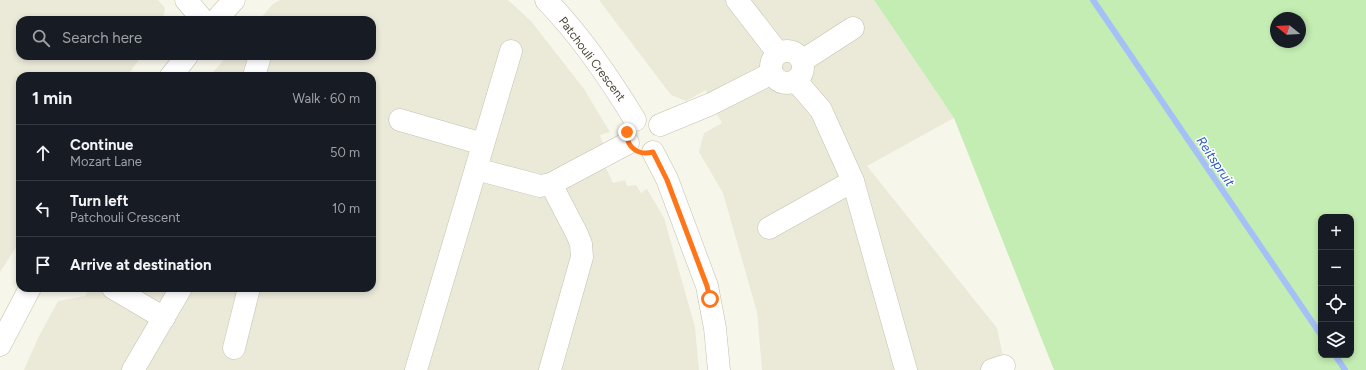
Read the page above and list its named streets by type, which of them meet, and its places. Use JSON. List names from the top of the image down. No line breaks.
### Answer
{"streets":{"street":["Patchouli Crescent"]},"water":["Reitspruit"],"north":"left","page":{"search":"Search here","heading":["1 min","Walk · 60 m"],"list":[["Continue","Mozart Lane","50 m"],["Turn left","Patchouli Crescent","10 m"],"Arrive at destination"],"map_buttons":["+","−"]}}
